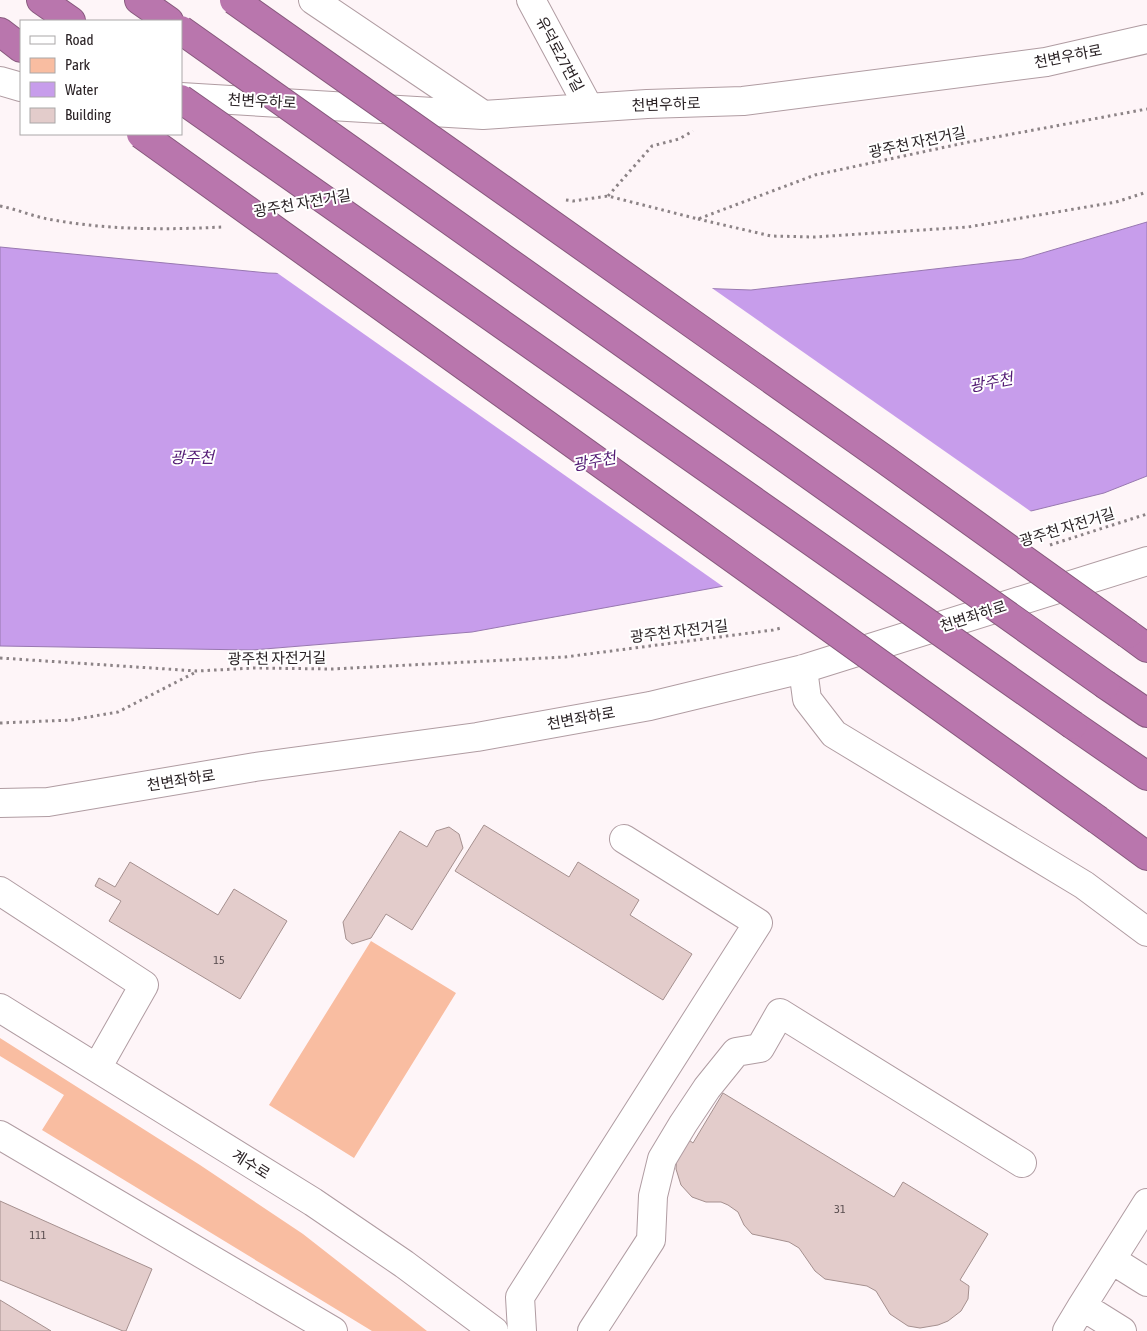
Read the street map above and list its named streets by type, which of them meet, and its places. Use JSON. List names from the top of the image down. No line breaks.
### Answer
{"streets":{"street":["유덕로27번길","천변우하로","천변좌하로","계수로"],"path":["광주천 자전거길"]},"crossings":[["유덕로27번길","천변우하로"]],"water":["광주천"],"house_numbers":["15","31","111"],"legend":["Road","Park","Water","Building"]}
